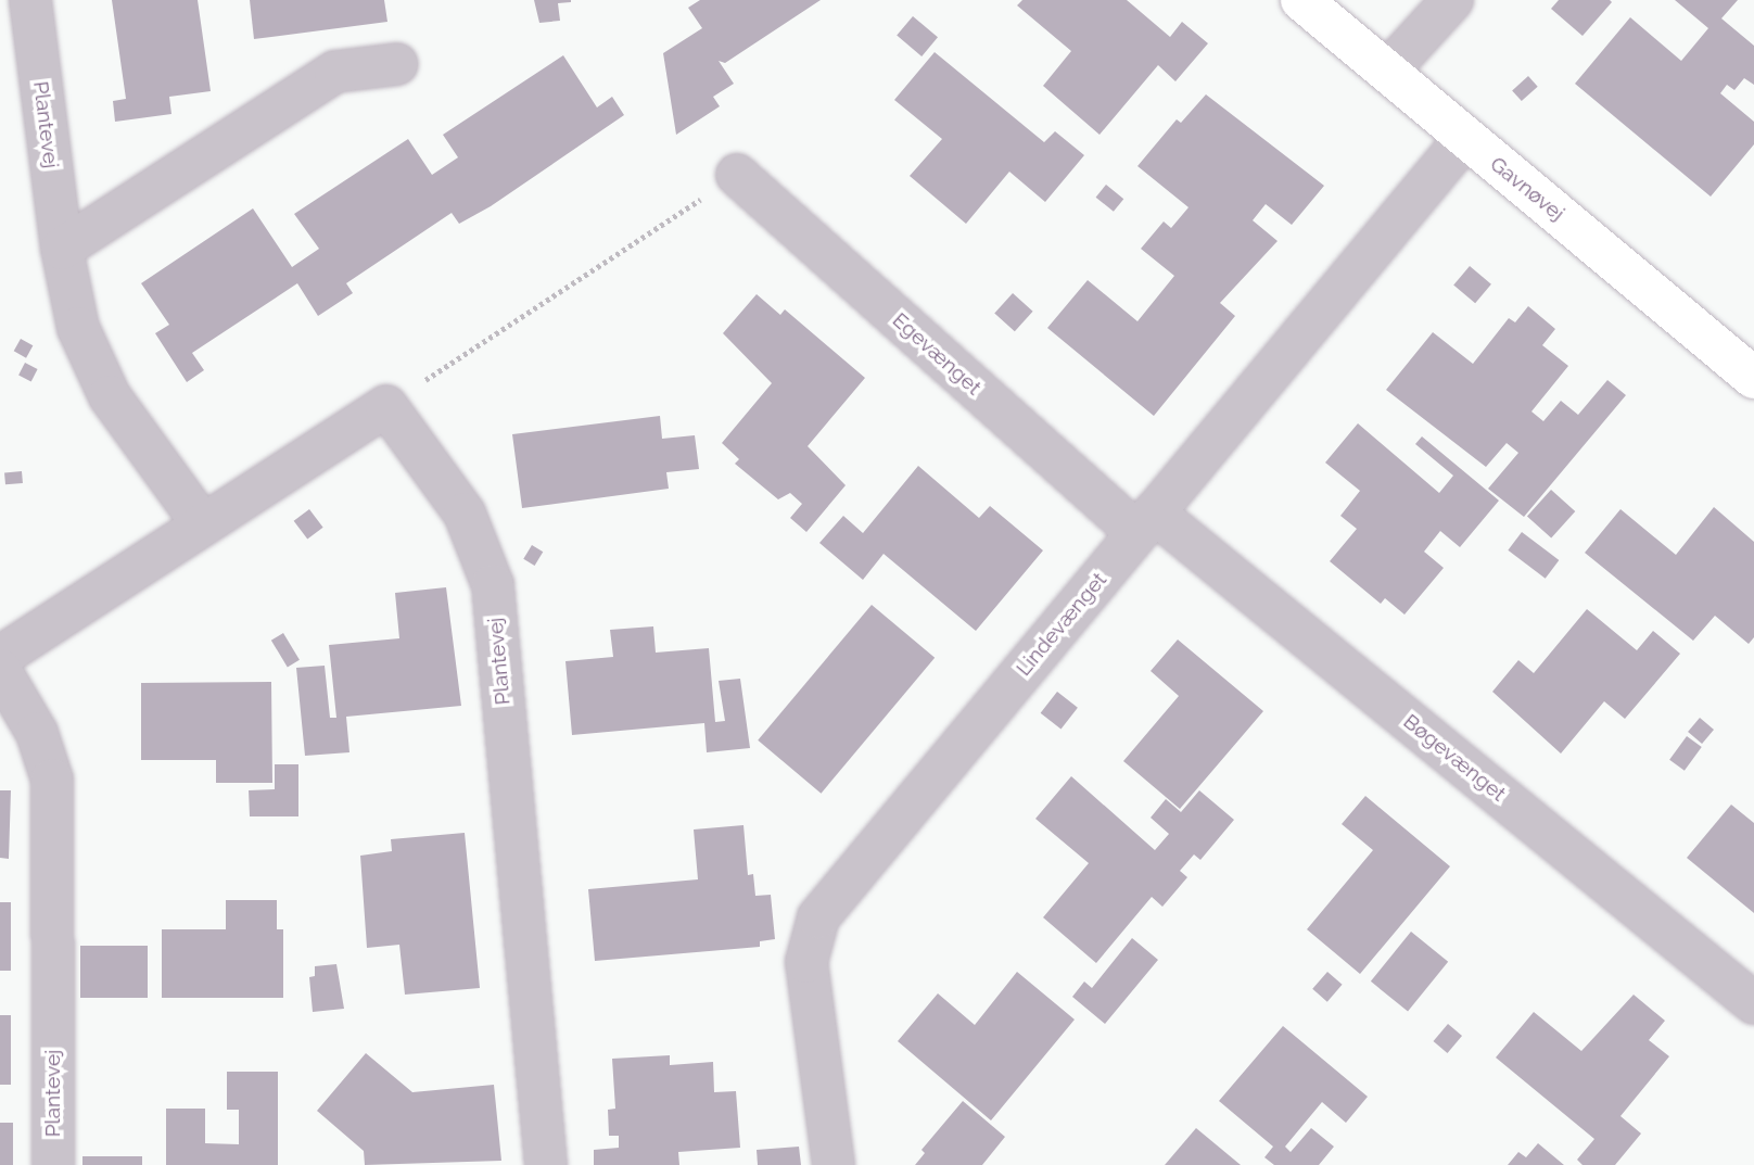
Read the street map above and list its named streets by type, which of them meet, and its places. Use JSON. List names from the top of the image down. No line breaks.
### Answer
{"streets":{"street":["Plantevej","Gavnøvej","Egevænget","Lindevænget","Bøgevænget"]},"crossings":[["Gavnøvej","Lindevænget"],["Egevænget","Lindevænget"],["Egevænget","Bøgevænget"],["Lindevænget","Bøgevænget"]]}
